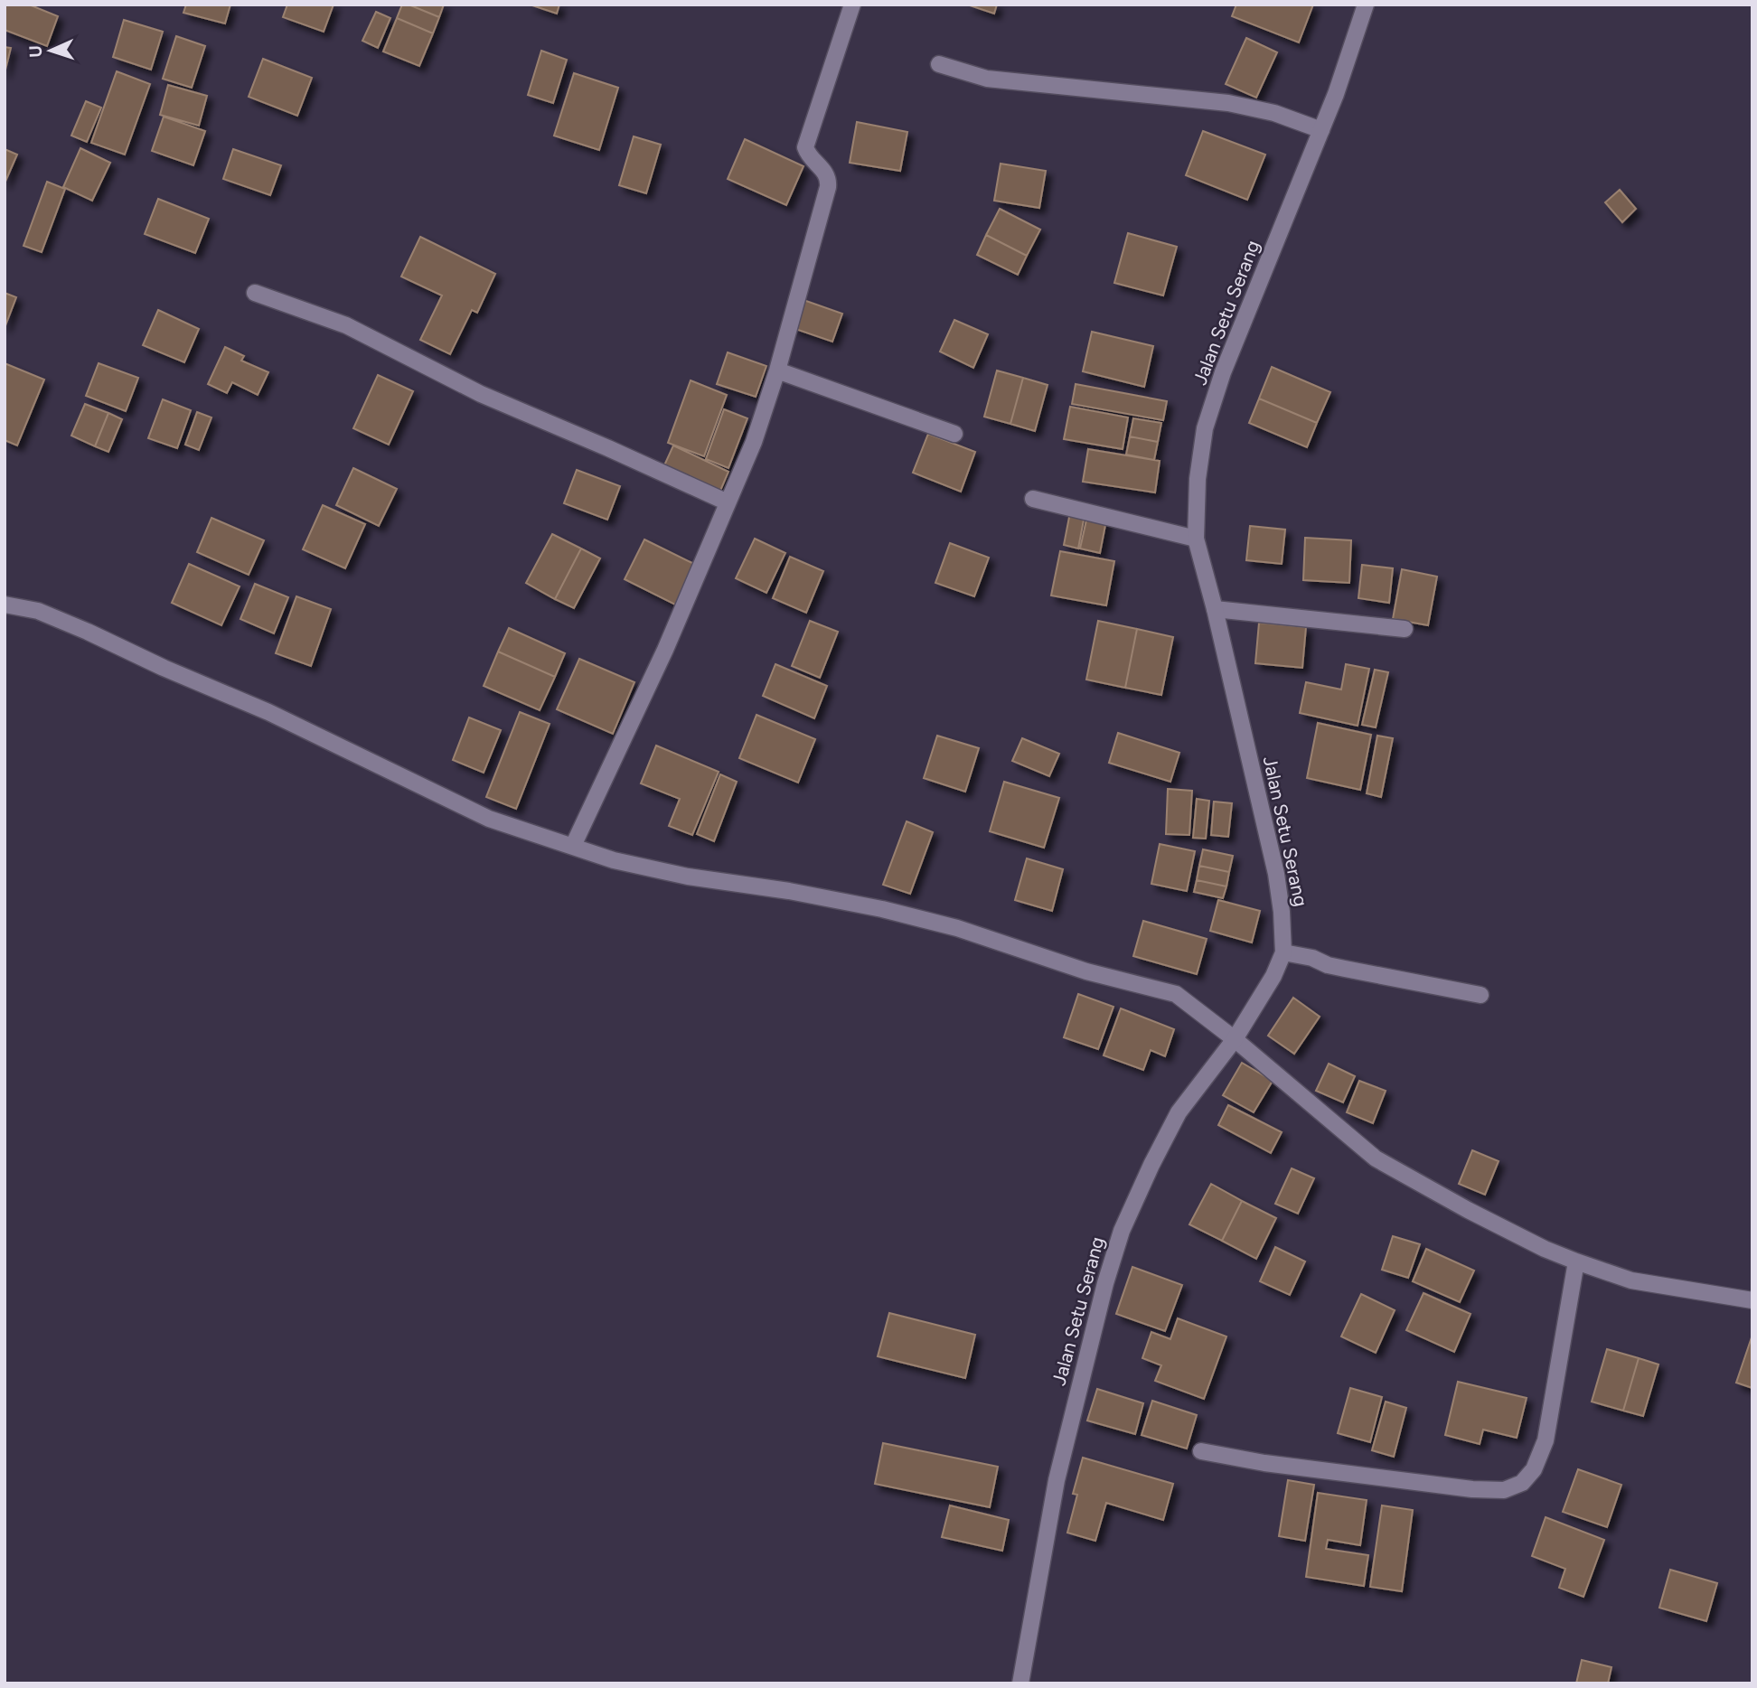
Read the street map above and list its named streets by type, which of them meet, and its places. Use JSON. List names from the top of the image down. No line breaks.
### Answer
{"streets":{"street":["Jalan Setu Serang"]},"north":"left"}
